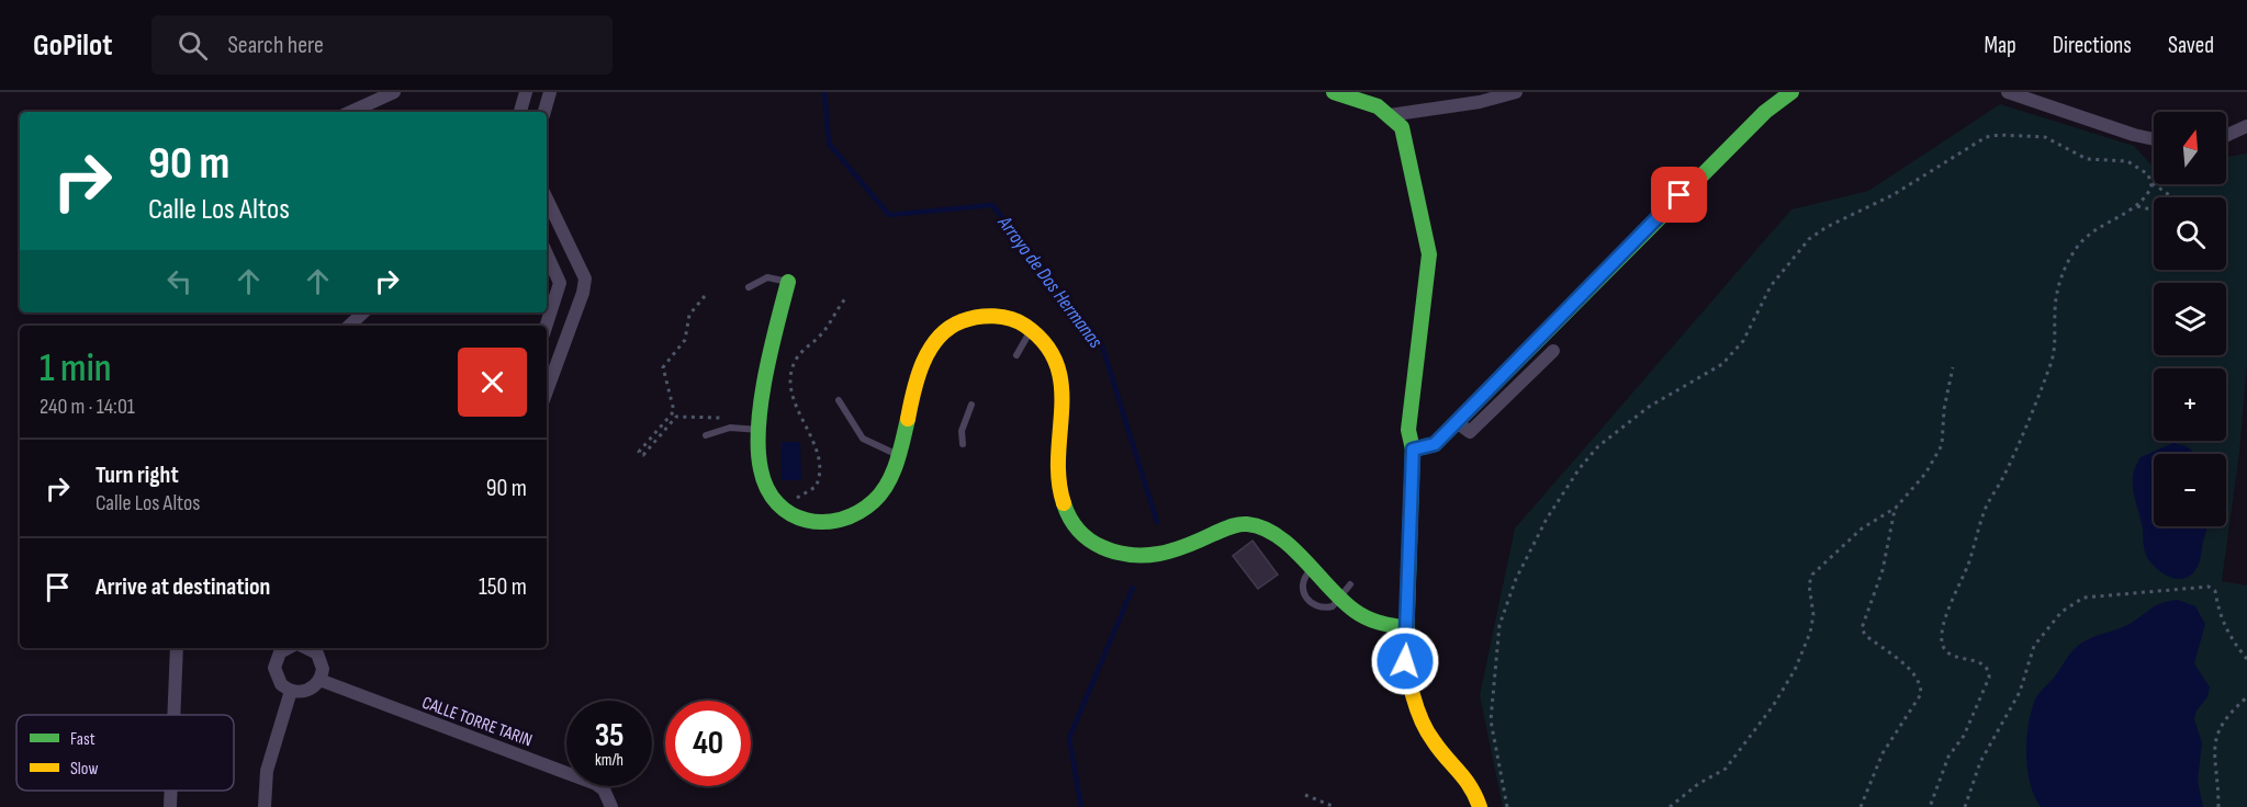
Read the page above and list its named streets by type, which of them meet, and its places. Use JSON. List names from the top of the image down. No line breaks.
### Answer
{"streets":{"street":["CALLE TORRE TARIN"]},"water":["Arroyo de Dos Hermanas"],"legend":["Fast","Slow"],"north":"top","page":{"header":"GoPilot","search":"Search here","nav":["Map","Directions","Saved"],"map_buttons":["+","−"],"turn":["90 m","Calle Los Altos"],"heading":["1 min","240 m · 14:01"],"list":[{"name":"Turn right","note":"Calle Los Altos","value":"90 m"},{"name":"Arrive at destination","value":"150 m"}],"speed":"35 km/h","limit":"40"}}
